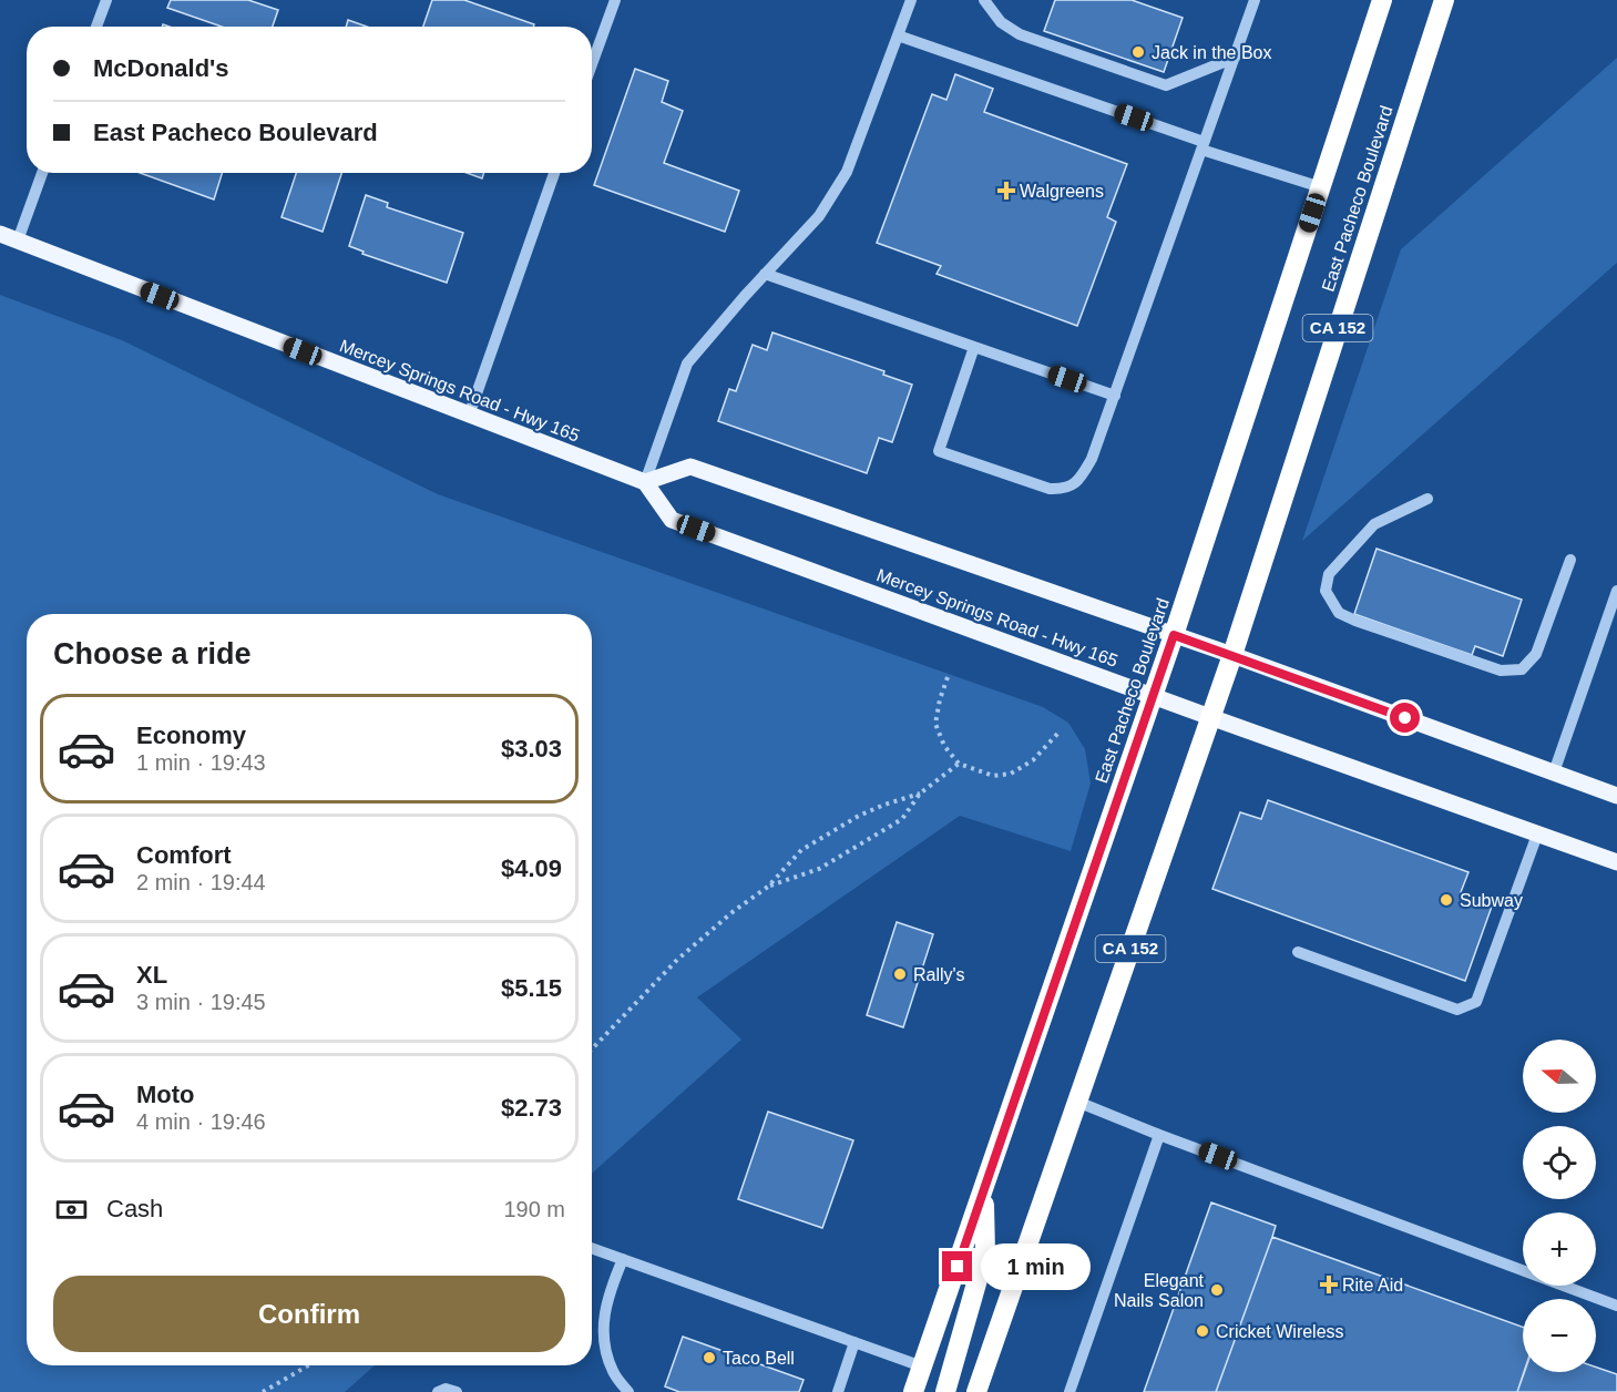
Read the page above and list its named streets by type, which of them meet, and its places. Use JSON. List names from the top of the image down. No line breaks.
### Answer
{"streets":{"highway":["East Pacheco Boulevard","CA 152"],"main road":["Mercey Springs Road - Hwy 165"]},"crossings":[["East Pacheco Boulevard","Mercey Springs Road - Hwy 165"]],"places":{"other":["Jack in the Box","Subway","Rally's","Elegant Nails Salon","Cricket Wireless","Taco Bell"],"health":["Walgreens","Rite Aid"]},"north":"left","page":{"banner":["McDonald's","East Pacheco Boulevard"],"heading":"Choose a ride","list":[{"name":"Economy","note":"1 min · 19:43","value":"$3.03"},{"name":"Comfort","note":"2 min · 19:44","value":"$4.09"},{"name":"XL","note":"3 min · 19:45","value":"$5.15"},{"name":"Moto","note":"4 min · 19:46","value":"$2.73"}],"map_buttons":["+","−"],"pay":["Cash","190 m"],"bubble":"1 min","buttons":"Confirm"}}
